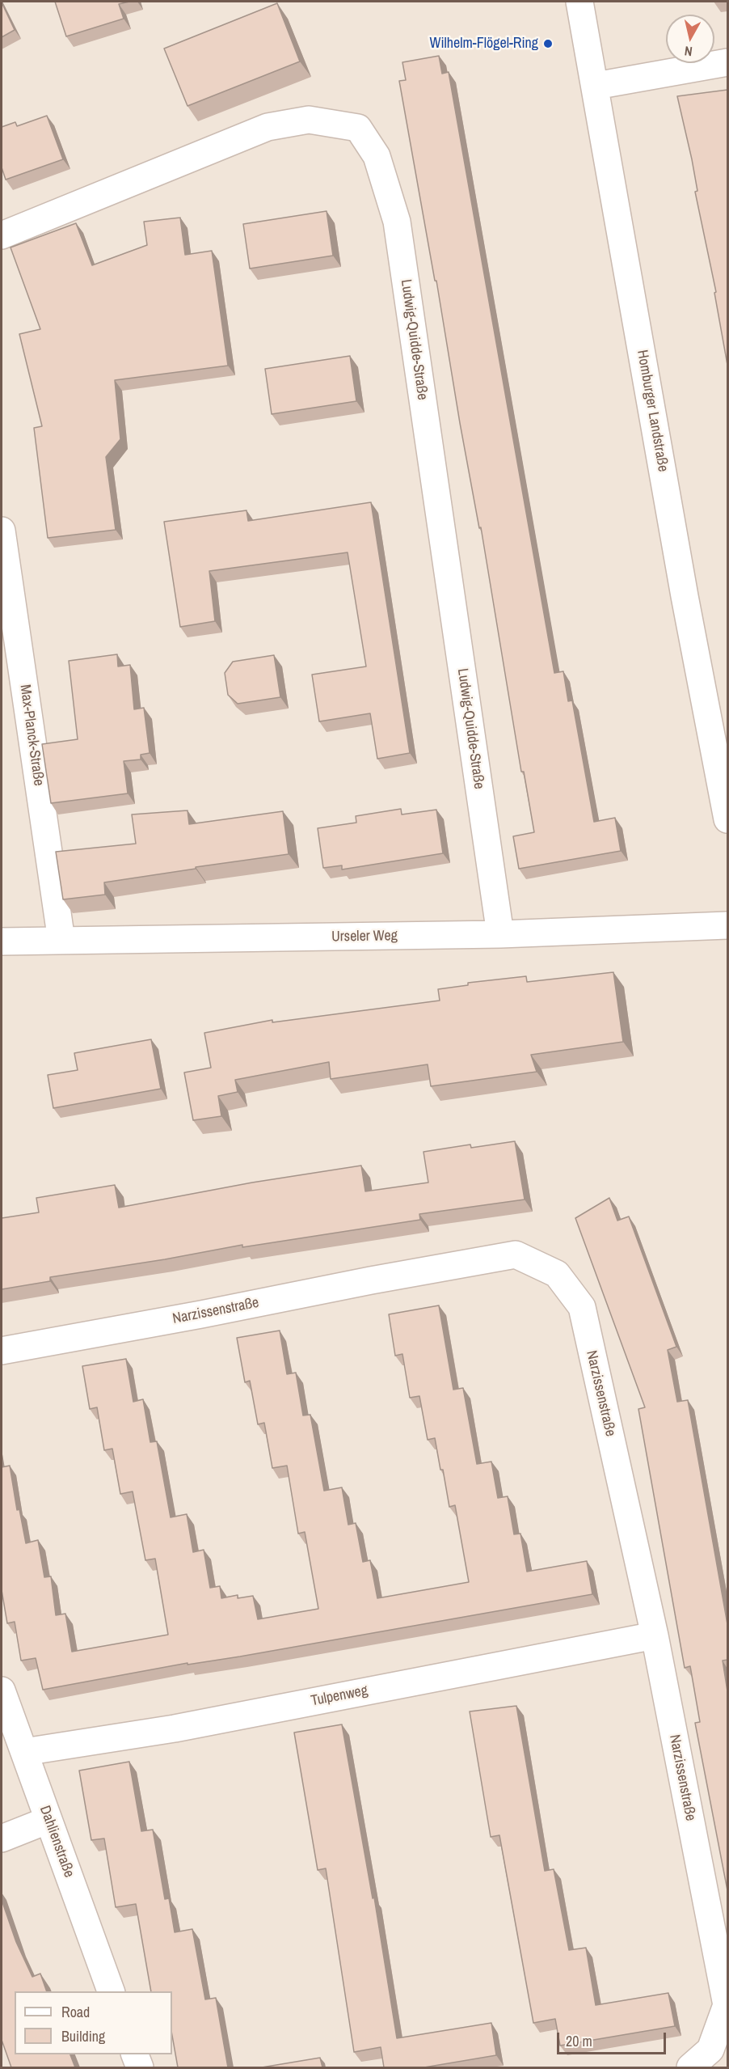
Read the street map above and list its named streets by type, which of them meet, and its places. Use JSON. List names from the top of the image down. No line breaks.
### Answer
{"streets":{"street":["Ludwig-Quidde-Straße","Homburger Landstraße","Max-Planck-Straße","Urseler Weg","Narzissenstraße","Tulpenweg","Dahlienstraße"]},"crossings":[["Ludwig-Quidde-Straße","Urseler Weg"],["Max-Planck-Straße","Urseler Weg"],["Narzissenstraße","Tulpenweg"],["Tulpenweg","Dahlienstraße"]],"places":["Wilhelm-Flögel-Ring"],"legend":["Road","Building"],"scale_bar":"20 m","north":"bottom"}
